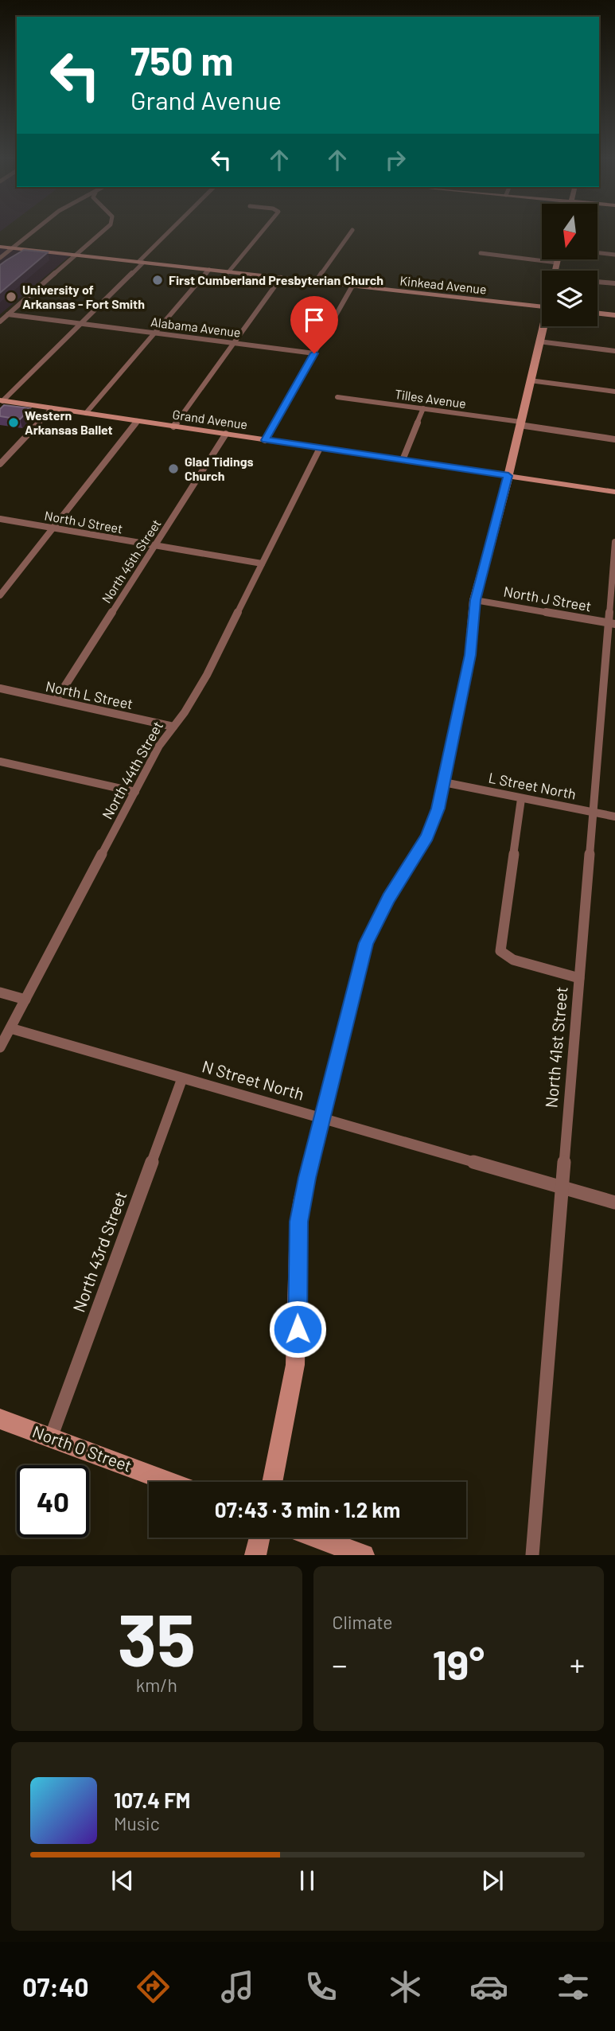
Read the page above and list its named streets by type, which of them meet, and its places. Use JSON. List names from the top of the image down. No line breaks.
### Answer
{"streets":{"street":["Kinkead Avenue","Alabama Avenue","Tilles Avenue","Grand Avenue","North J Street","North 45th Street","North L Street","North 44th Street","L Street North","North 41st Street","N Street North","North 43rd Street","North O Street"]},"crossings":[["Grand Avenue","North 45th Street"],["Grand Avenue","North 44th Street"],["North J Street","North 45th Street"],["North J Street","North 44th Street"],["North J Street","North 41st Street"],["North 45th Street","North L Street"],["North L Street","North 44th Street"],["North 44th Street","N Street North"],["L Street North","North 41st Street"],["North 41st Street","N Street North"],["N Street North","North 43rd Street"],["North 43rd Street","North O Street"]],"places":["First Cumberland Presbyterian Church","University of Arkansas - Fort Smith","Western Arkansas Ballet","Glad Tidings Church"],"north":"bottom","page":{"turn":["750 m","Grand Avenue"],"limit":"40","trip":"07:43 · 3 min · 1.2 km","tile":[["35","km/h"],"Climate"],"heat":["−","19°","+"],"song":["107.4 FM","Music"],"tabs":"07:40"}}
